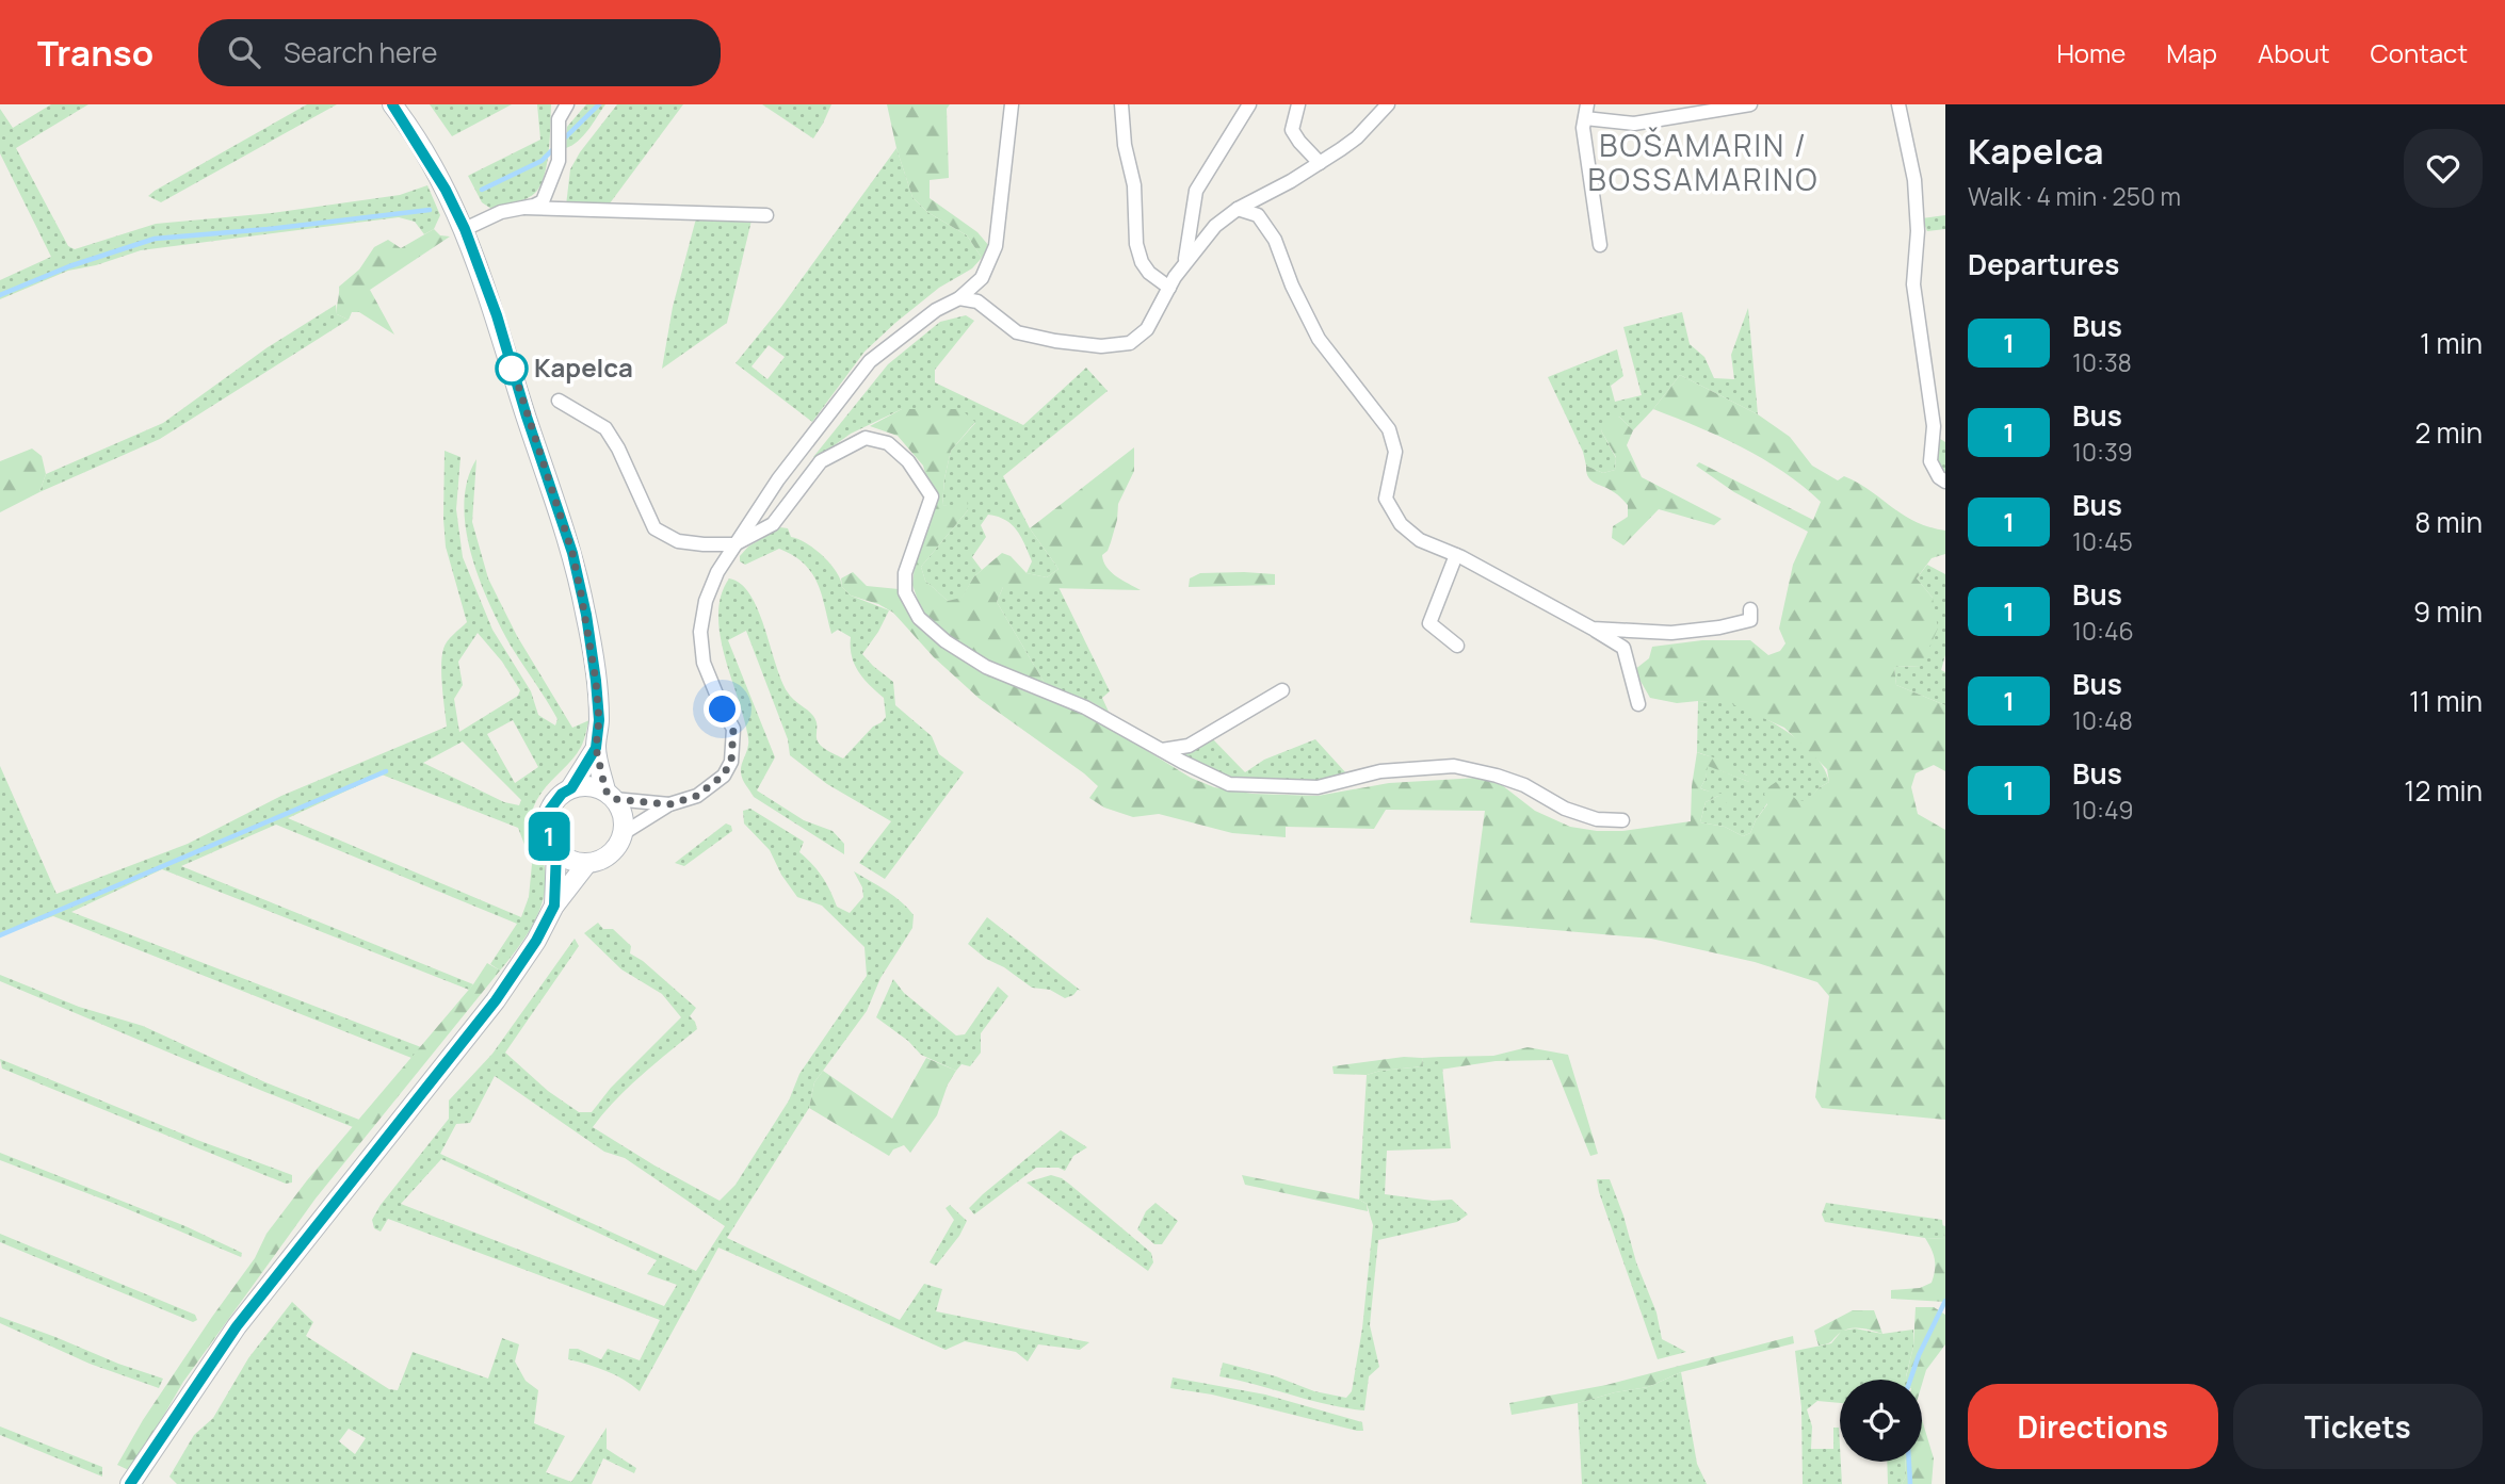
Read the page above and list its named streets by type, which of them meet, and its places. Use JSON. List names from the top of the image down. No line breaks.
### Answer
{"districts":["BOŠAMARIN / BOSSAMARINO"],"places":["Kapelca"],"lines":["bus line 1"],"page":{"header":"Transo","search":"Search here","nav":["Home","Map","About","Contact"],"on_map":"1","heading":[["Kapelca","Walk · 4 min · 250 m"],"Departures"],"list":[{"mark":"1","name":"Bus","note":"10:38","value":"1 min"},{"mark":"1","name":"Bus","note":"10:39","value":"2 min"},{"mark":"1","name":"Bus","note":"10:45","value":"8 min"},{"mark":"1","name":"Bus","note":"10:46","value":"9 min"},{"mark":"1","name":"Bus","note":"10:48","value":"11 min"},{"mark":"1","name":"Bus","note":"10:49","value":"12 min"}],"buttons":["Directions","Tickets"]}}
